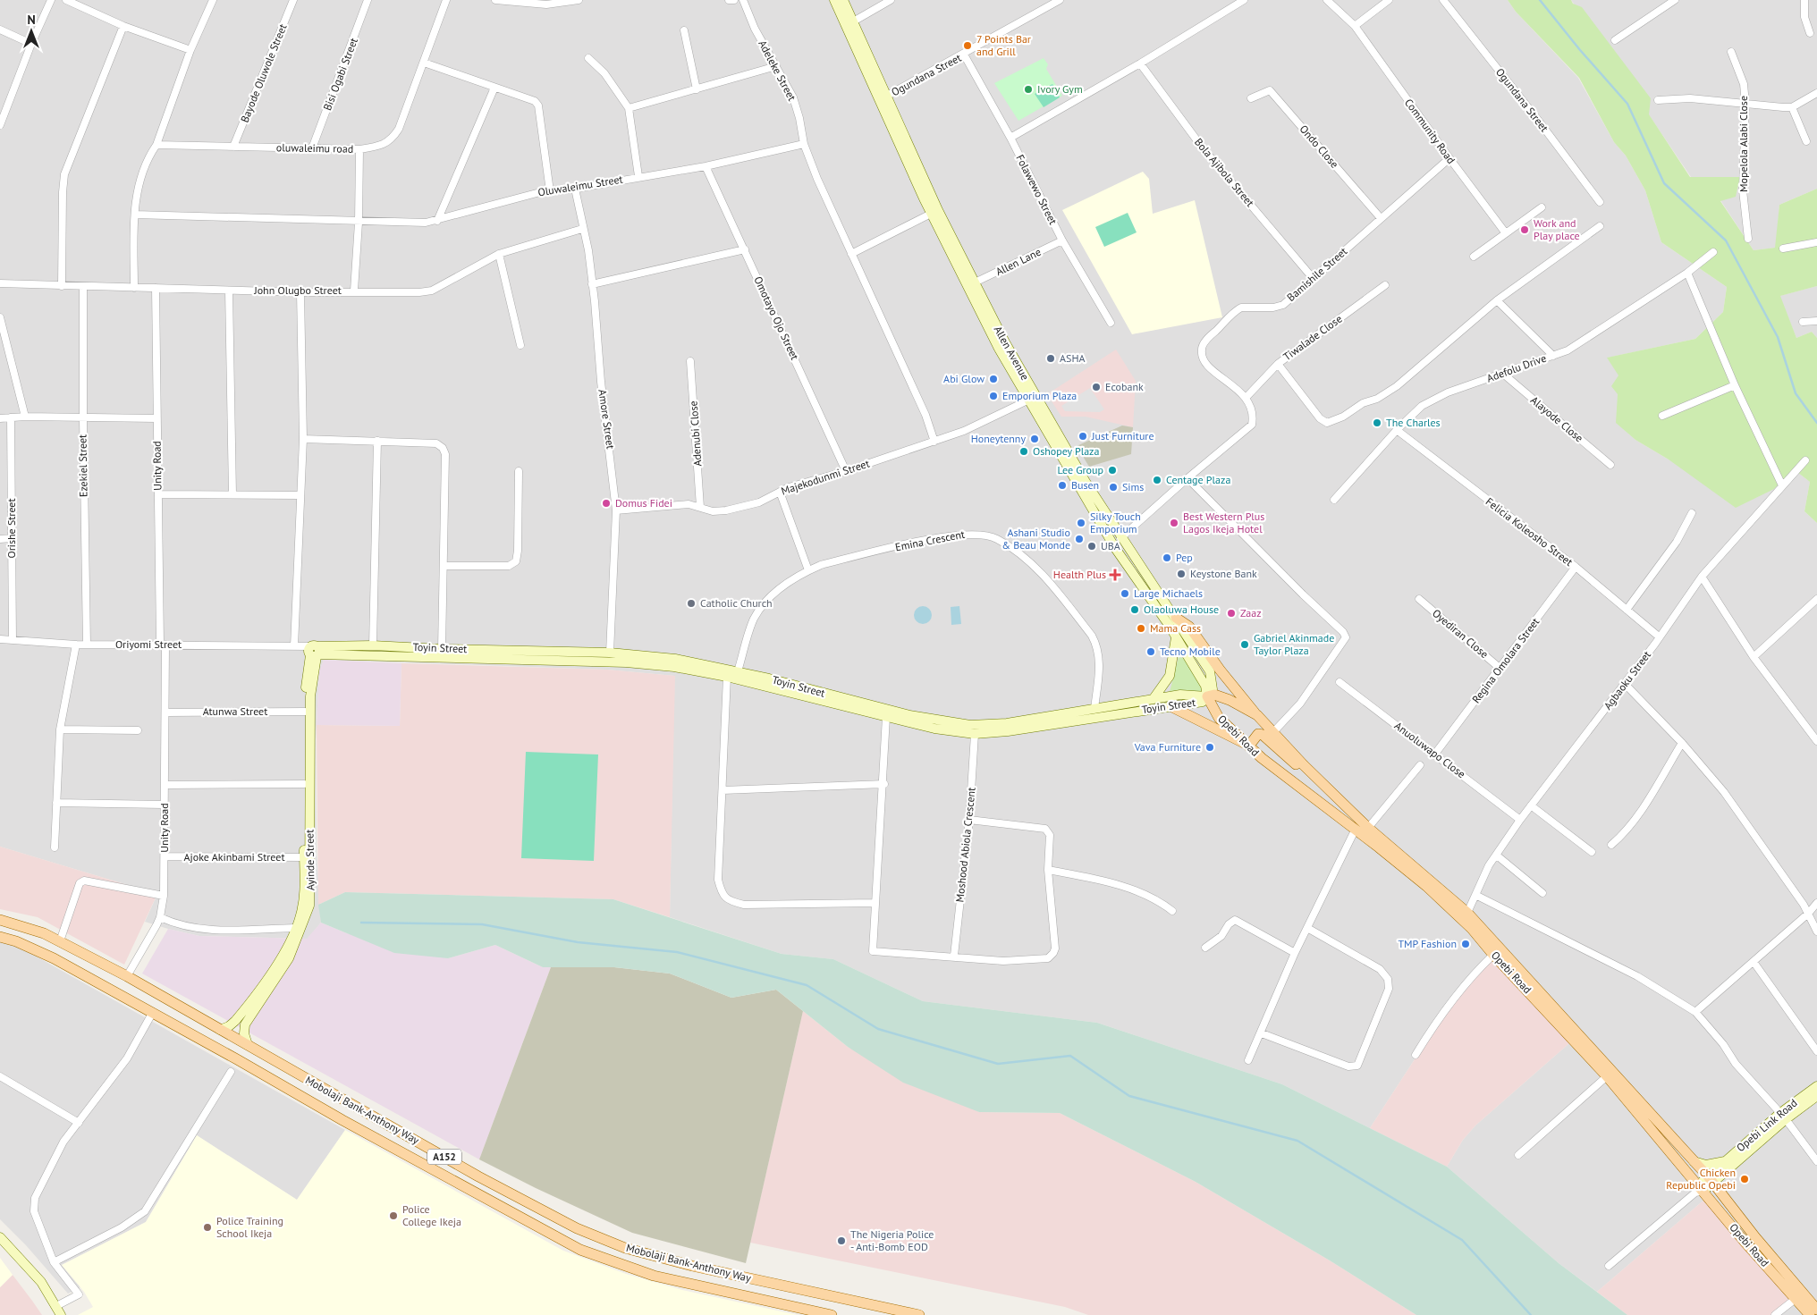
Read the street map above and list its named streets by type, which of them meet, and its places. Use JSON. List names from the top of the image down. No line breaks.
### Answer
{"streets":{"main road":["Opebi Road","Mobolaji Bank-Anthony Way","A152"],"street":["Adeleke Street","Bayode Oluwole Street","Bisi Ogabi Street","Ogundana Street","Community Road","Mopelola Alabi Close","Ondo Close","oluwaleimu road","Bola Ajibola Street","Oluwaleimu Street","Folawewo Street","Allen Lane","Bamishile Street","John Olugbo Street","Omotayo Ojo Street","Tiwalade Close","Allen Avenue","Adefolu Drive","Amore Street","Alayode Close","Adenubi Close","Ezekiel Street","Unity Road","Majekodunmi Street","Orishe Street","Felicia Koleosho Street","Emina Crescent","Oyediran Close","Oriyomi Street","Toyin Street","Regina Omolara Street","Agbaoku Street","Atunwa Street","Anuoluwapo Close","Moshood Abiola Crescent","Ajoke Akinbami Street","Ayinde Street","Opebi Link Road"]},"crossings":[["Adeleke Street","Oluwaleimu Street"],["Adeleke Street","Majekodunmi Street"],["Bayode Oluwole Street","oluwaleimu road"],["Bisi Ogabi Street","oluwaleimu road"],["Ogundana Street","Folawewo Street"],["Ogundana Street","Allen Avenue"],["Community Road","Bamishile Street"],["Ondo Close","Bamishile Street"],["oluwaleimu road","Oluwaleimu Street"],["oluwaleimu road","John Olugbo Street"],["Bola Ajibola Street","Bamishile Street"],["Oluwaleimu Street","Omotayo Ojo Street"],["Oluwaleimu Street","Amore Street"],["Folawewo Street","Allen Lane"],["Allen Lane","Allen Avenue"],["Bamishile Street","Tiwalade Close"],["John Olugbo Street","Amore Street"],["John Olugbo Street","Ezekiel Street"],["John Olugbo Street","Unity Road"],["Omotayo Ojo Street","Majekodunmi Street"],["Allen Avenue","Majekodunmi Street"],["Allen Avenue","Toyin Street"],["Allen Avenue","Opebi Road"],["Adefolu Drive","Alayode Close"],["Adefolu Drive","Felicia Koleosho Street"],["Amore Street","Majekodunmi Street"],["Amore Street","Toyin Street"],["Adenubi Close","Majekodunmi Street"],["Ezekiel Street","Oriyomi Street"],["Unity Road","Oriyomi Street"],["Unity Road","Atunwa Street"],["Unity Road","Ajoke Akinbami Street"],["Unity Road","Mobolaji Bank-Anthony Way"],["Orishe Street","Oriyomi Street"],["Felicia Koleosho Street","Regina Omolara Street"],["Felicia Koleosho Street","Agbaoku Street"],["Emina Crescent","Toyin Street"],["Oyediran Close","Regina Omolara Street"],["Oriyomi Street","Toyin Street"],["Toyin Street","Opebi Road"],["Toyin Street","Moshood Abiola Crescent"],["Toyin Street","Ayinde Street"],["Regina Omolara Street","Anuoluwapo Close"],["Agbaoku Street","Opebi Road"],["Agbaoku Street","Anuoluwapo Close"],["Atunwa Street","Ayinde Street"],["Opebi Road","Opebi Link Road"],["Ajoke Akinbami Street","Ayinde Street"],["Ayinde Street","Mobolaji Bank-Anthony Way"]],"places":{"other":["7 Points Bar and Grill","Ivory Gym","Work and Play place","ASHA","Abi Glow","Ecobank","Emporium Plaza","The Charles","Just Furniture","Honeytenny","Oshopey Plaza","Lee Group","Centage Plaza","Busen","Sims","Domus Fidei","Silky Touch Emporium","Best Western Plus Lagos Ikeja Hotel","Ashani Studio & Beau Monde","UBA","Pep","Keystone Bank","Large Michaels","Catholic Church","Olaoluwa House","Zaaz","Mama Cass","Gabriel Akinmade Taylor Plaza","Tecno Mobile","Vava Furniture","TMP Fashion","Chicken Republic Opebi","Police College Ikeja","Police Training School Ikeja","The Nigeria Police - Anti-Bomb EOD"],"health":["Health Plus"]},"north":"top"}
